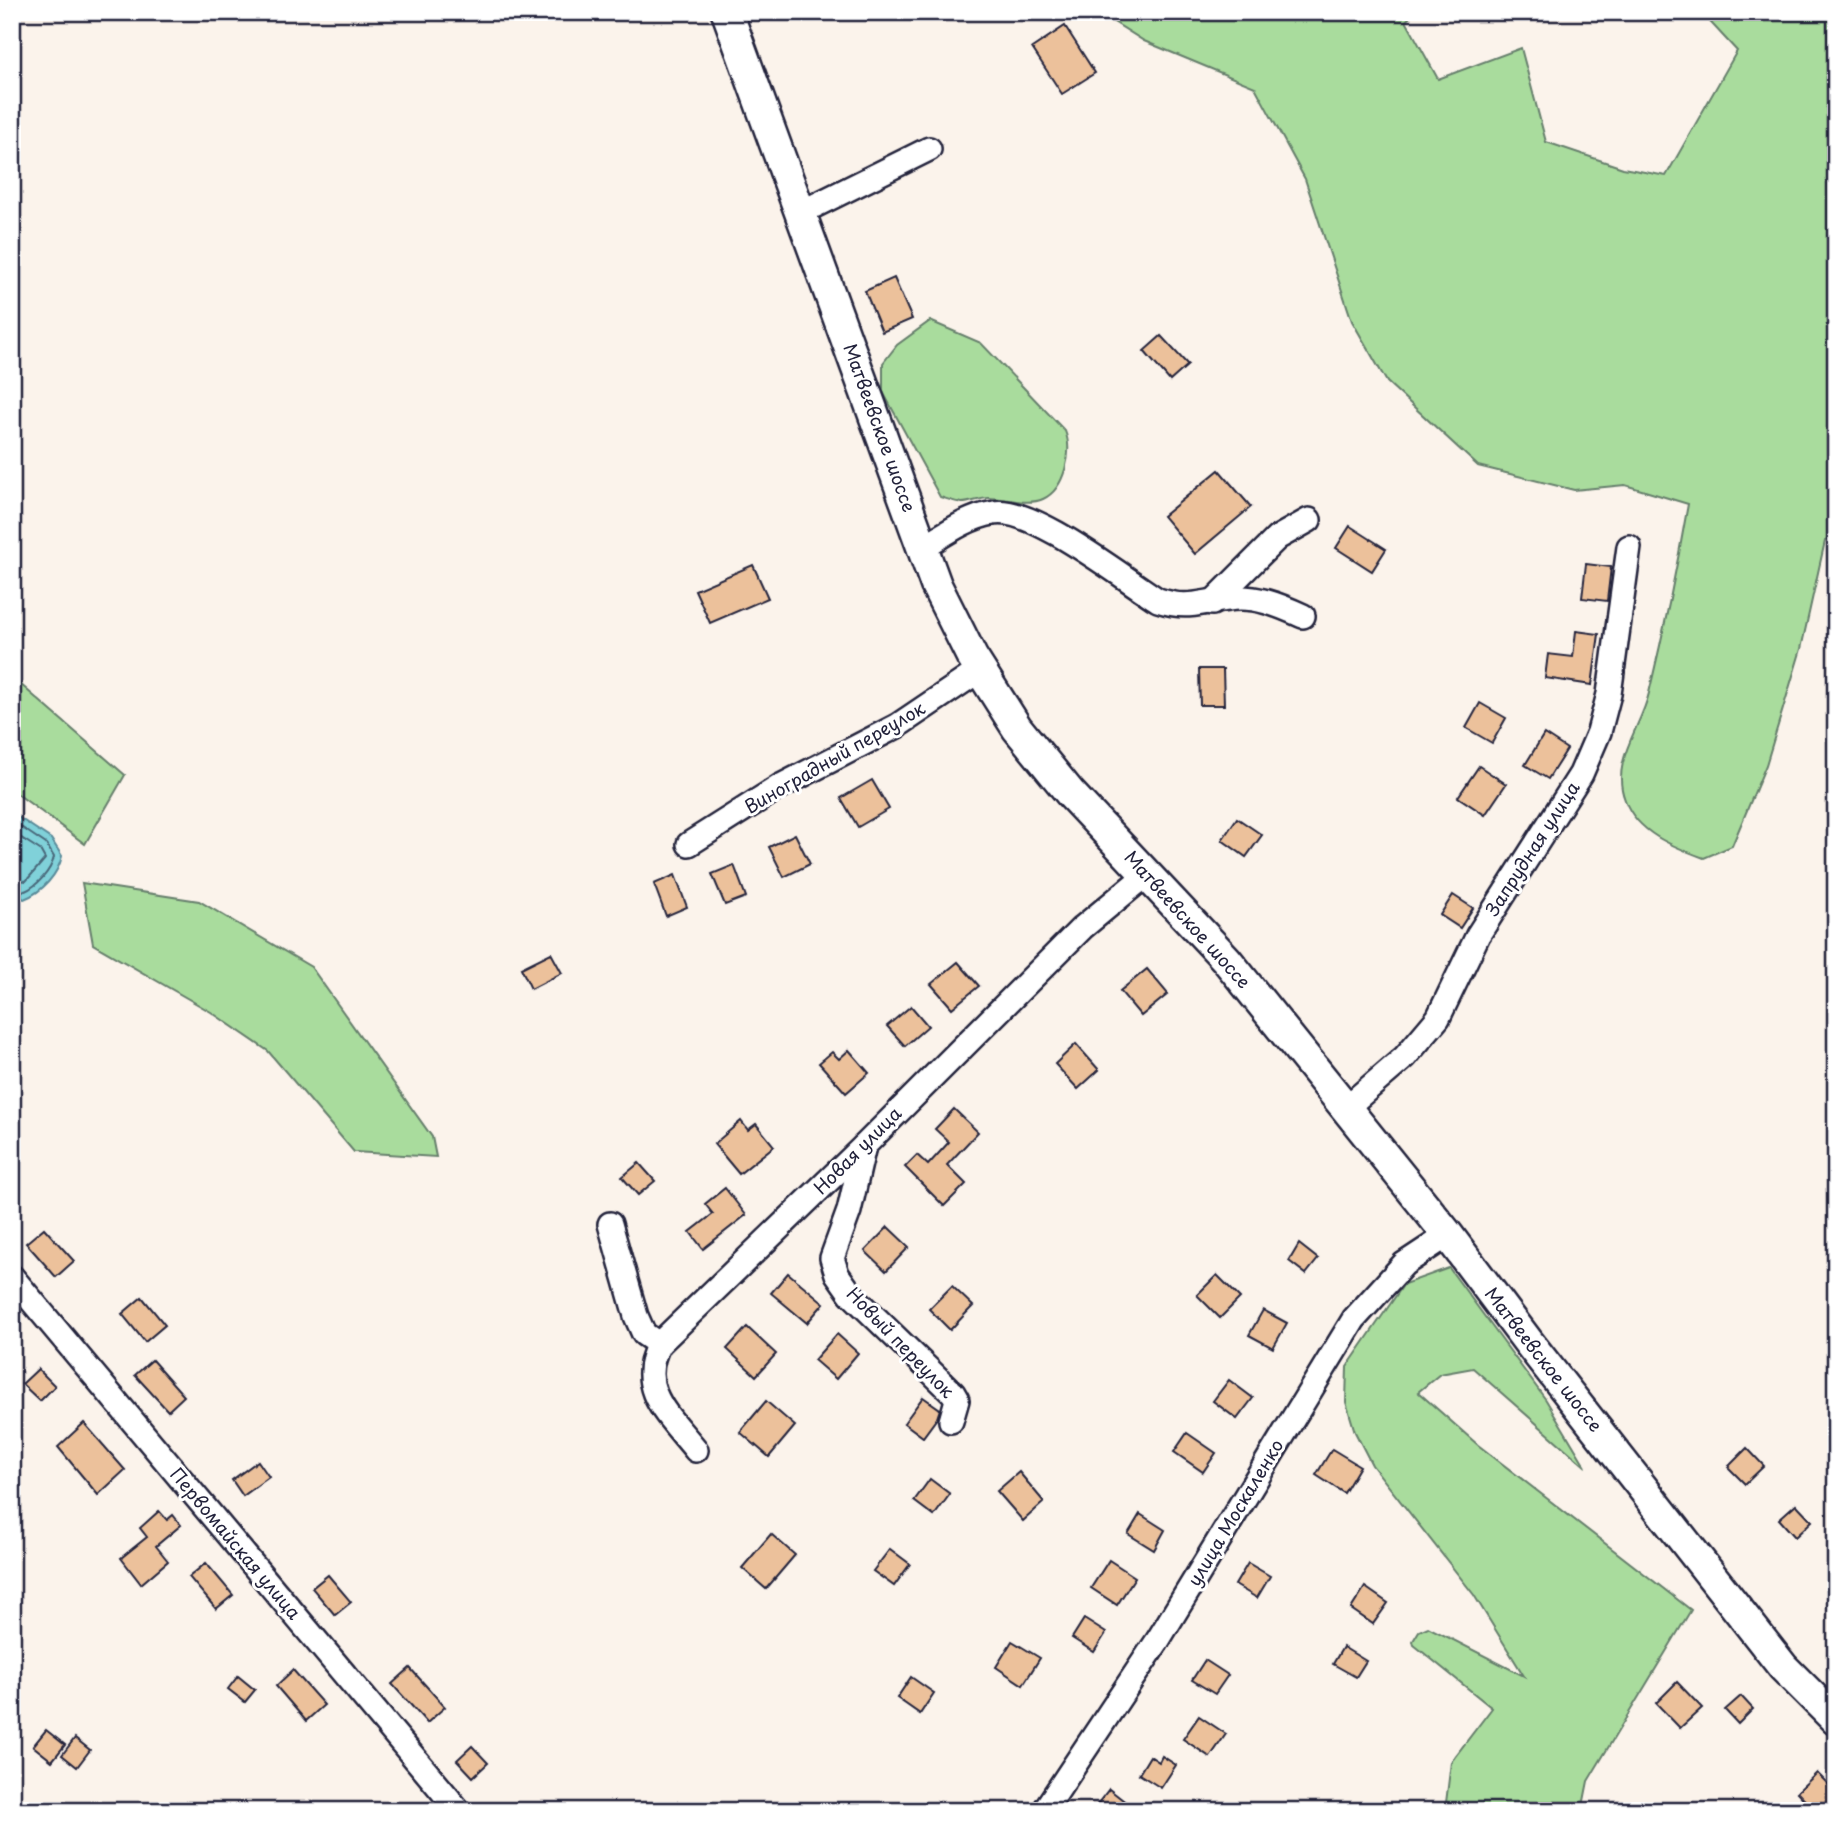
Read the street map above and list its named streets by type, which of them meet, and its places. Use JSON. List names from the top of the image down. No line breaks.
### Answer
{"streets":{"main road":["Матвеевское шоссе"],"street":["Виноградный переулок","Запрудная улица","Новая улица","Новый переулок","улица Москаленко","Первомайская улица"]},"crossings":[["Матвеевское шоссе","Виноградный переулок"],["Матвеевское шоссе","Запрудная улица"],["Матвеевское шоссе","Новая улица"],["Матвеевское шоссе","улица Москаленко"],["Новая улица","Новый переулок"]]}
